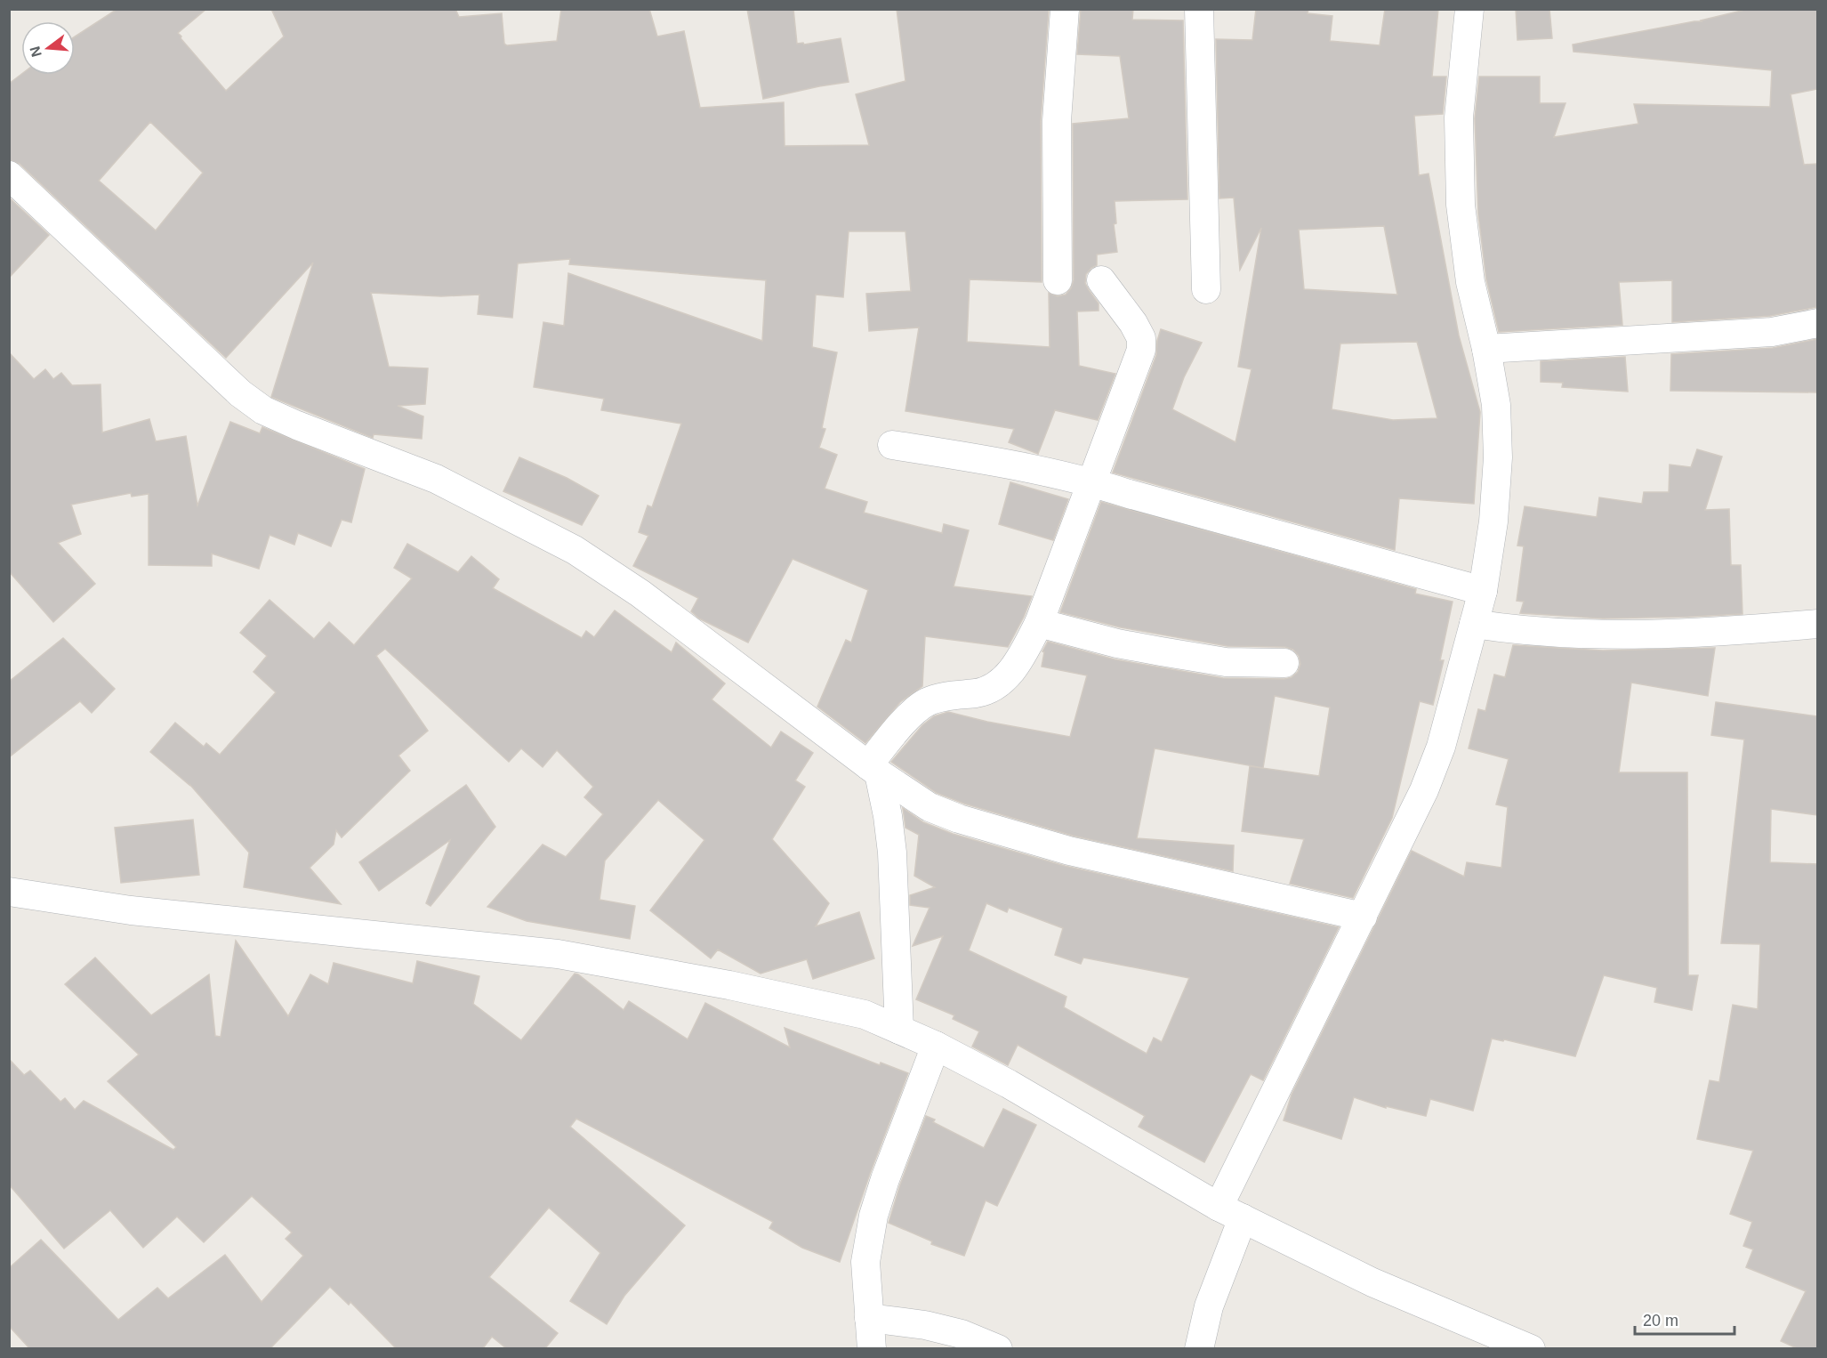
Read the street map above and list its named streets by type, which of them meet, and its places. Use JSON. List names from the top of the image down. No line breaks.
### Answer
{"scale_bar":"20 m","north":"left"}
